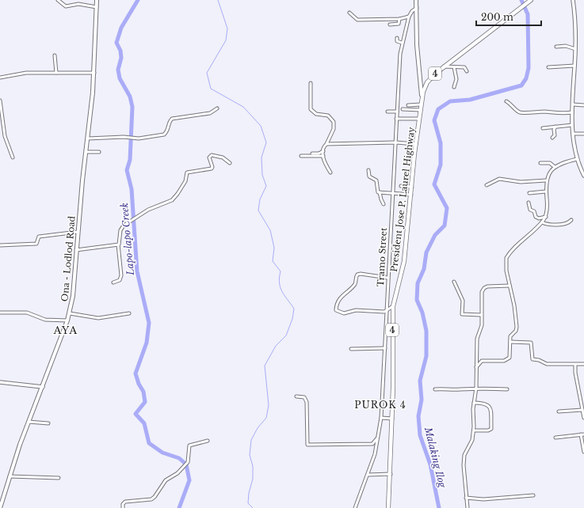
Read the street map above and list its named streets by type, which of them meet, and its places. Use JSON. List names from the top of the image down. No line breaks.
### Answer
{"streets":{"highway":["4","President Jose P. Laurel Highway"],"main road":["Ona - Lodlod Road"],"street":["Tramo Street"]},"districts":["AYA","PUROK 4"],"water":["Lapo-lapo Creek","Malaking Ilog"],"scale_bar":"200 m"}
